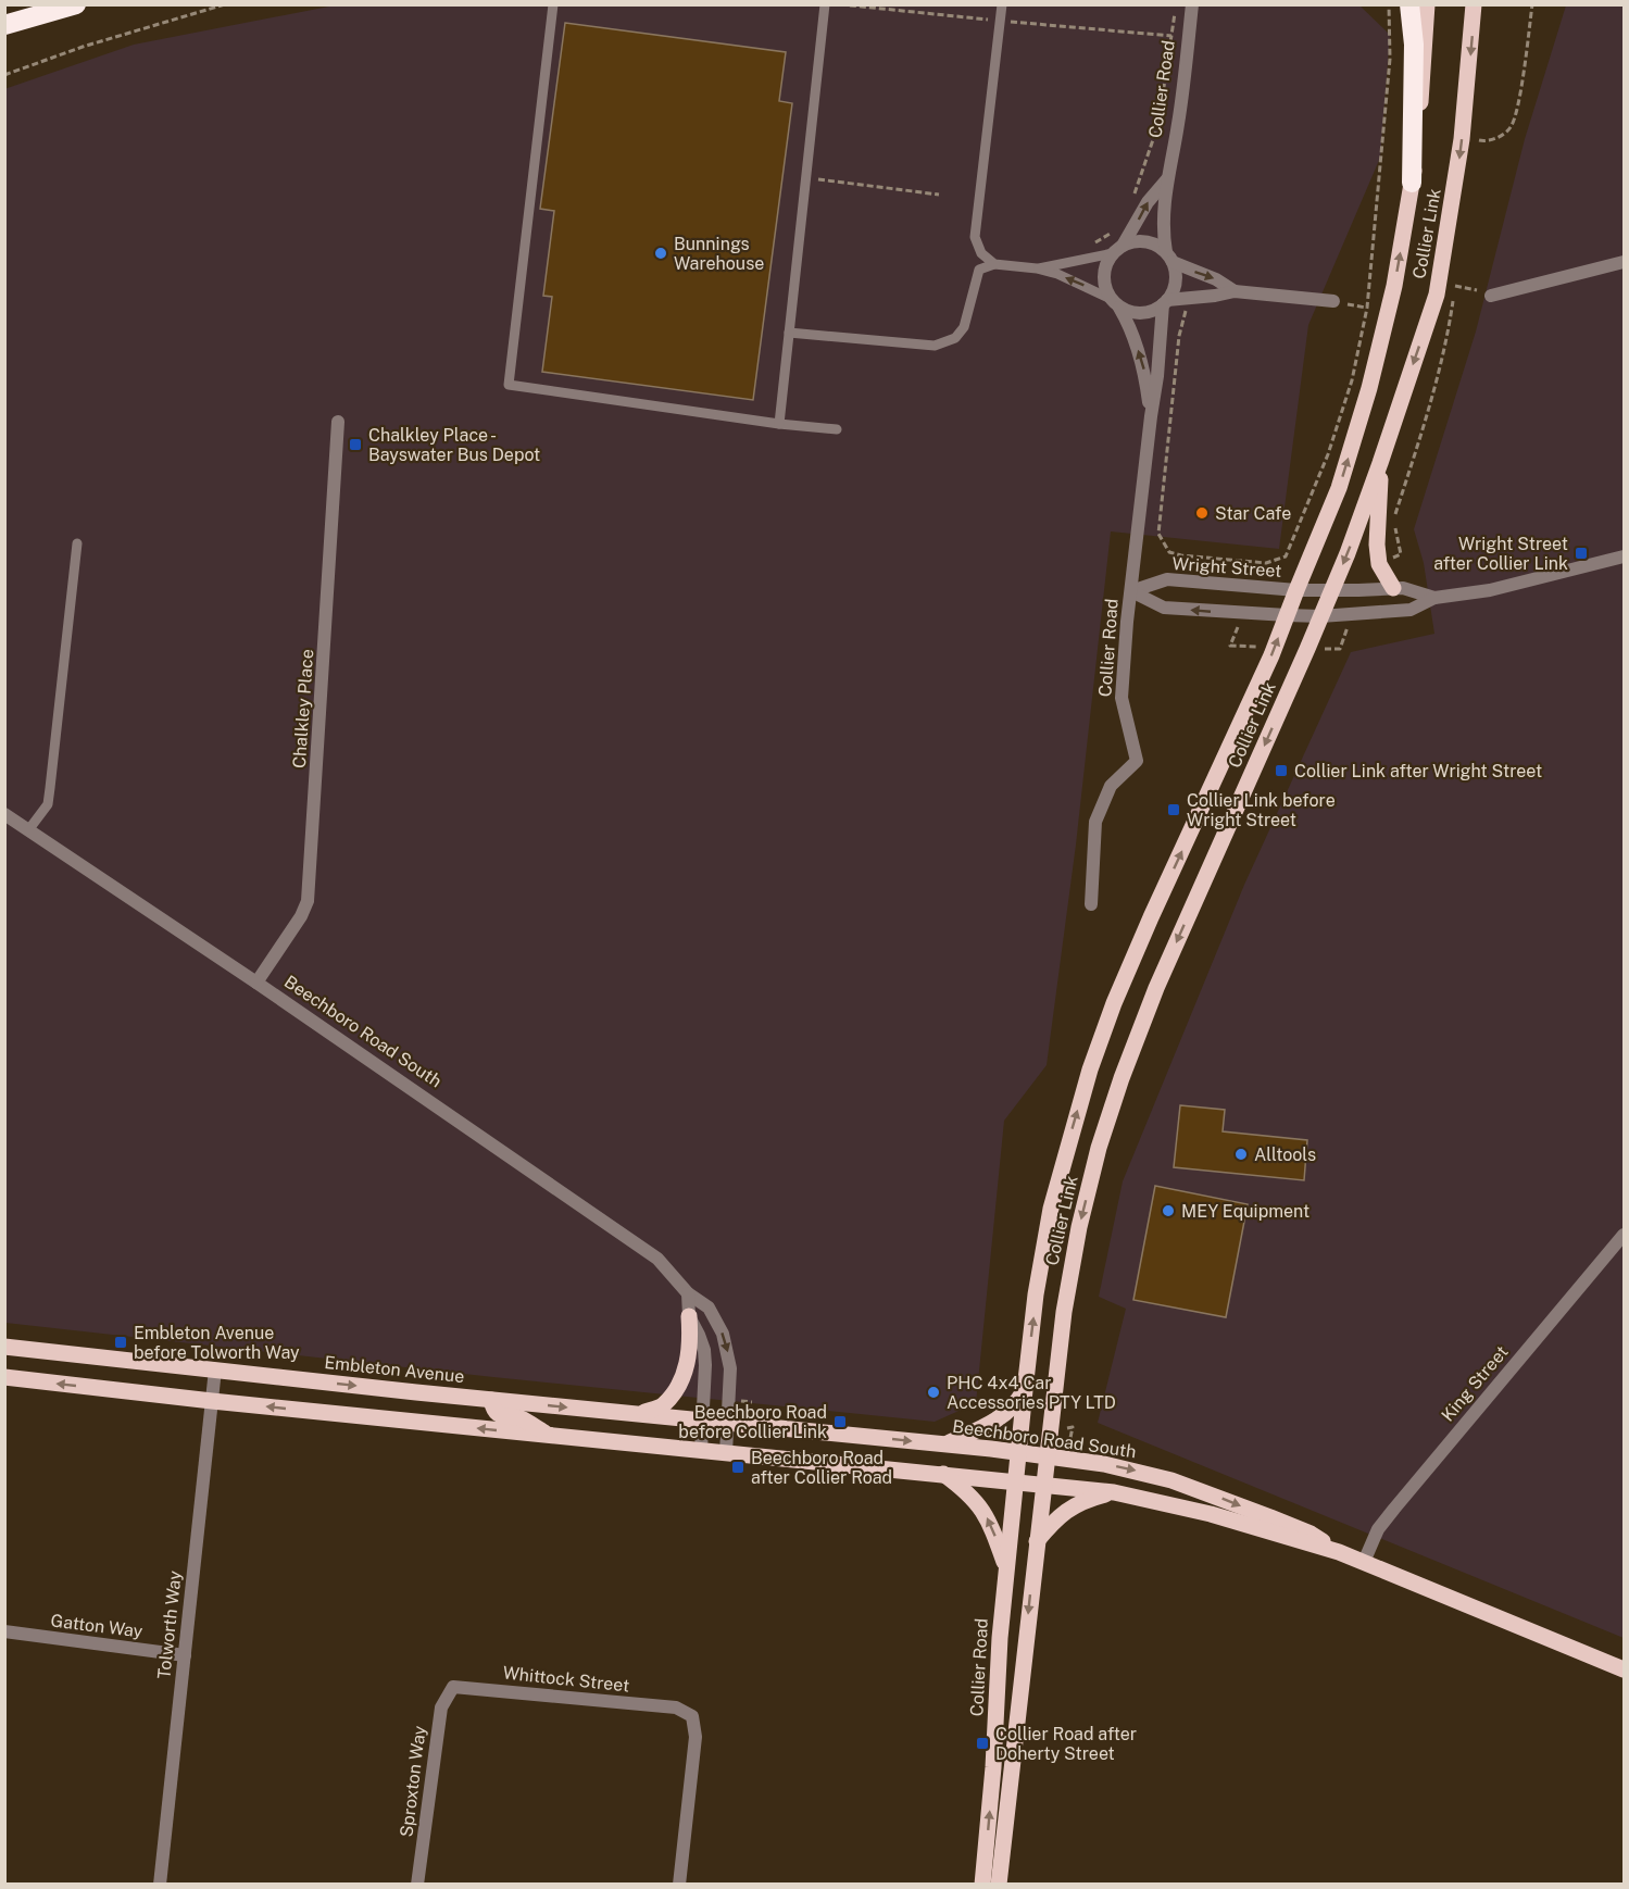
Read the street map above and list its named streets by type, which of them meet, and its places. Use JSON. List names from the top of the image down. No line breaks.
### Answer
{"streets":{"main road":["Collier Road","Collier Link","Beechboro Road South","Embleton Avenue"],"street":["Wright Street","Chalkley Place","King Street","Tolworth Way","Gatton Way","Whittock Street","Sproxton Way"]},"crossings":[["Collier Road","Collier Link"],["Collier Road","Wright Street"],["Collier Road","Beechboro Road South"],["Collier Link","Wright Street"],["Collier Link","Beechboro Road South"],["Chalkley Place","Beechboro Road South"],["Beechboro Road South","Embleton Avenue"],["Beechboro Road South","King Street"],["Embleton Avenue","Tolworth Way"],["Tolworth Way","Gatton Way"],["Whittock Street","Sproxton Way"]],"places":{"other":["Bunnings Warehouse","Star Cafe","Alltools","MEY Equipment","PHC 4x4 Car Accessories PTY LTD"],"transit":["Chalkley Place - Bayswater Bus Depot","Wright Street after Collier Link","Collier Link after Wright Street","Collier Link before Wright Street","Embleton Avenue before Tolworth Way","Beechboro Road before Collier Link","Beechboro Road after Collier Road","Collier Road after Doherty Street"]}}
